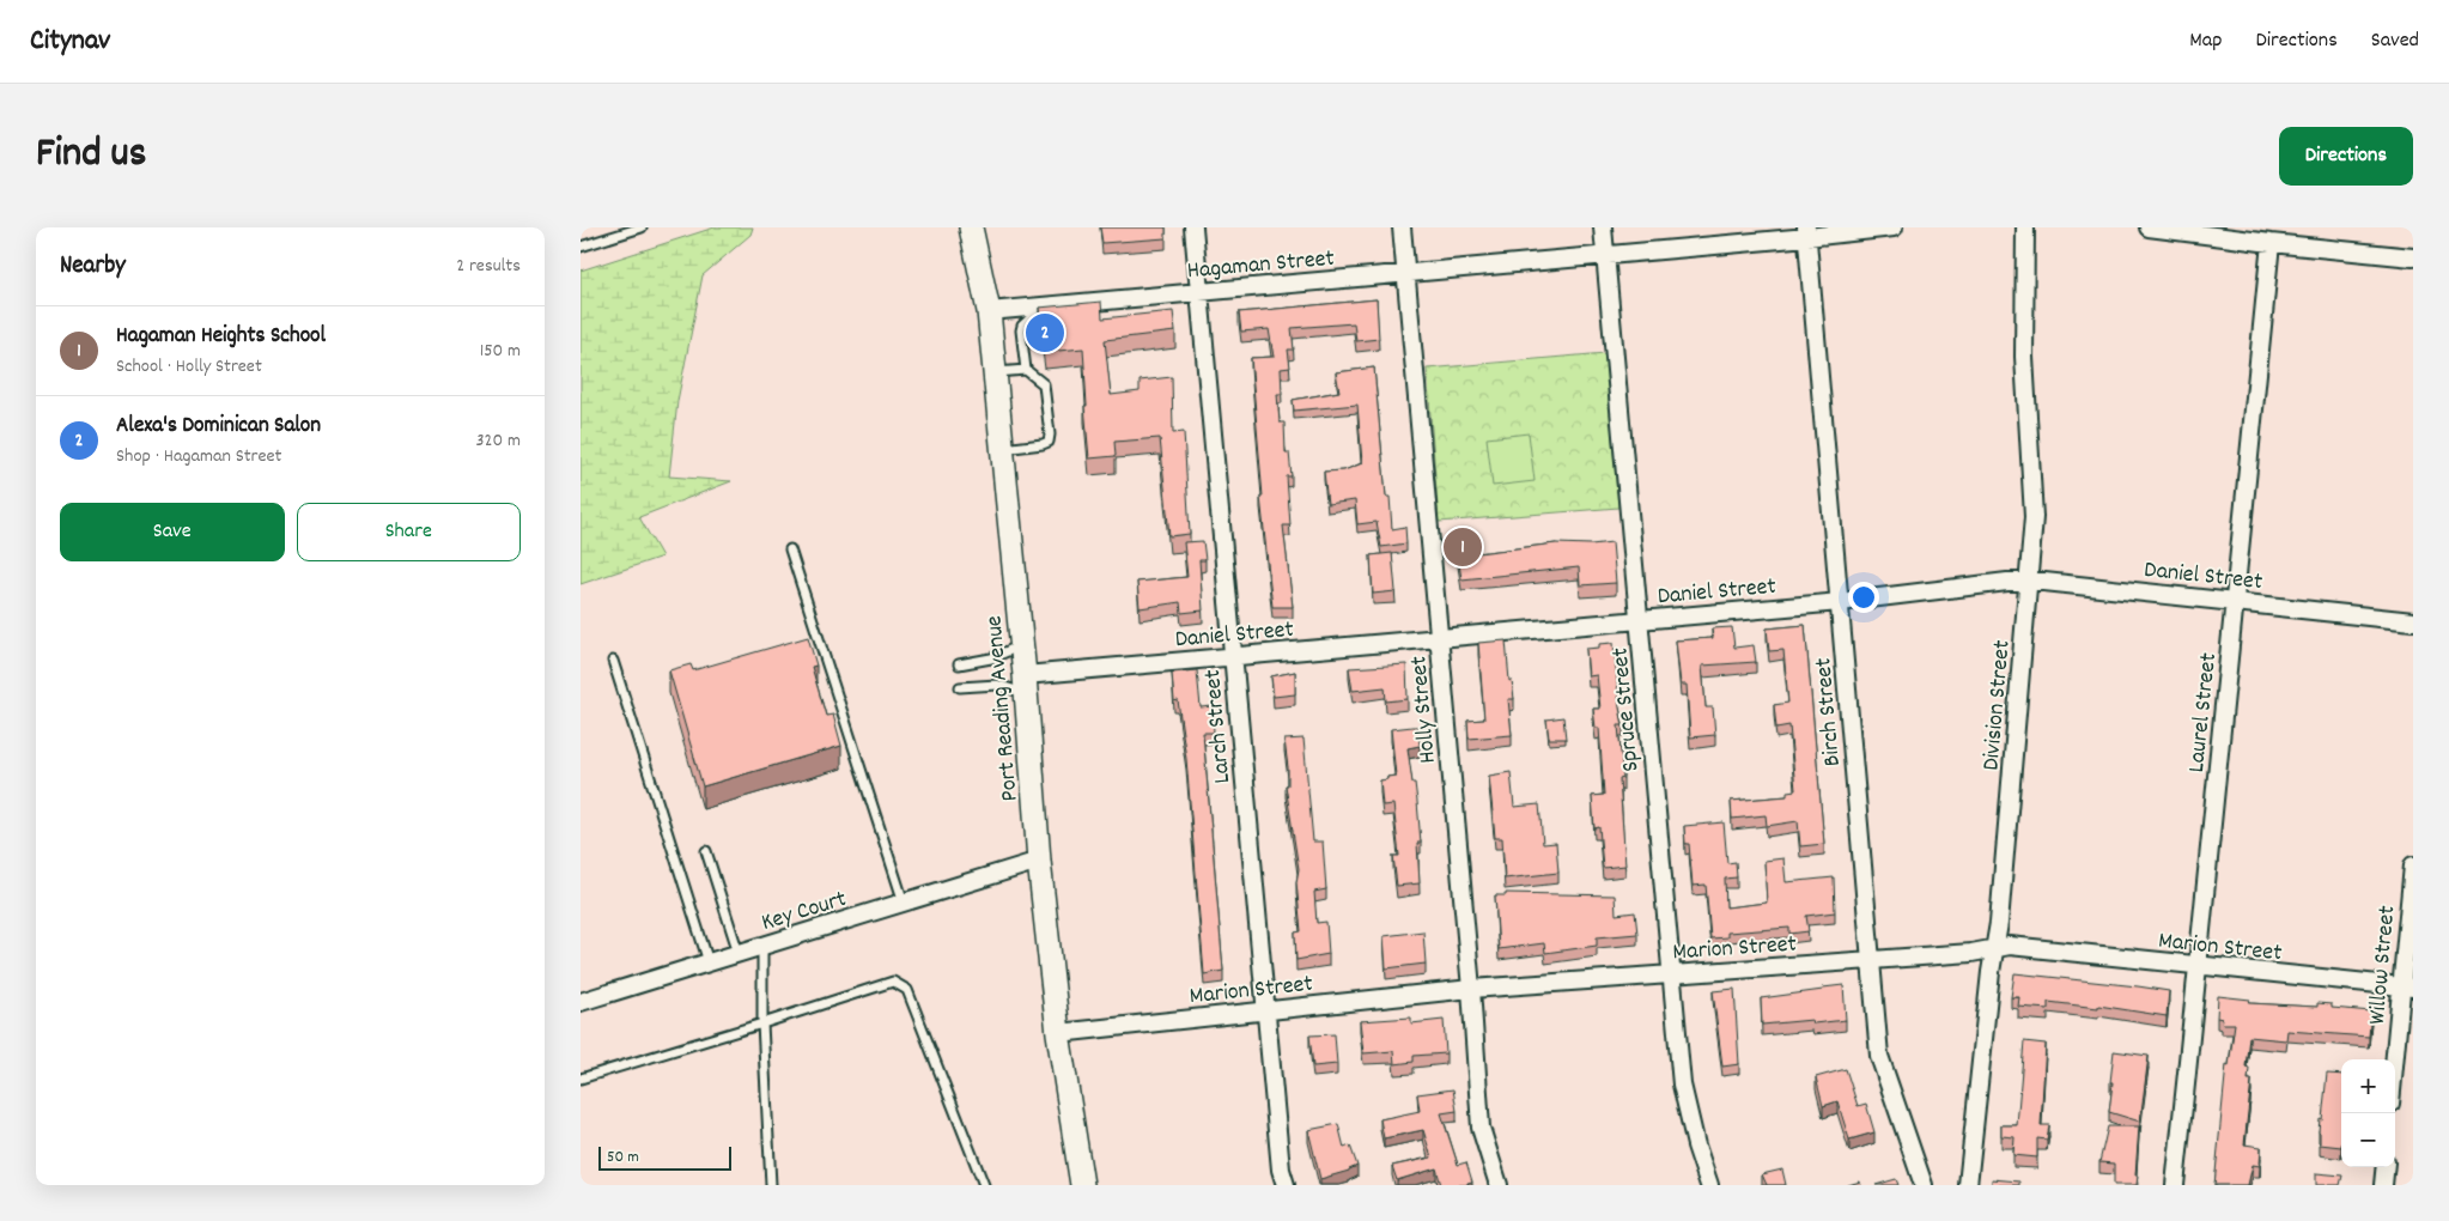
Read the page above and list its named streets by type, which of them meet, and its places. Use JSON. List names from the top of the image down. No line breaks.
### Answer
{"streets":{"street":["Hagaman Street","Daniel Street","Division Street","Port Reading Avenue","Holly Street","Spruce Street","Birch Street","Laurel Street","Larch Street","Key Court","Marion Street","Willow Street"]},"crossings":[["Hagaman Street","Port Reading Avenue"],["Hagaman Street","Holly Street"],["Hagaman Street","Spruce Street"],["Hagaman Street","Birch Street"],["Hagaman Street","Larch Street"],["Daniel Street","Division Street"],["Daniel Street","Port Reading Avenue"],["Daniel Street","Holly Street"],["Daniel Street","Spruce Street"],["Daniel Street","Birch Street"],["Daniel Street","Laurel Street"],["Daniel Street","Larch Street"],["Division Street","Marion Street"],["Port Reading Avenue","Key Court"],["Port Reading Avenue","Marion Street"],["Holly Street","Marion Street"],["Spruce Street","Marion Street"],["Birch Street","Marion Street"],["Laurel Street","Marion Street"],["Larch Street","Marion Street"],["Marion Street","Willow Street"]],"scale_bar":"50 m","page":{"header":"Citynav","nav":["Map","Directions","Saved"],"title":"Find us","buttons":["Directions",["Save","Share"]],"heading":["Nearby","2 results"],"list":[{"mark":"1","name":"Hagaman Heights School","note":"School · Holly Street","value":"150 m"},{"mark":"2","name":"Alexa's Dominican Salon","note":"Shop · Hagaman Street","value":"320 m"}],"pins":["2","1"],"map_buttons":["+","−"],"scale":"50 m"}}
